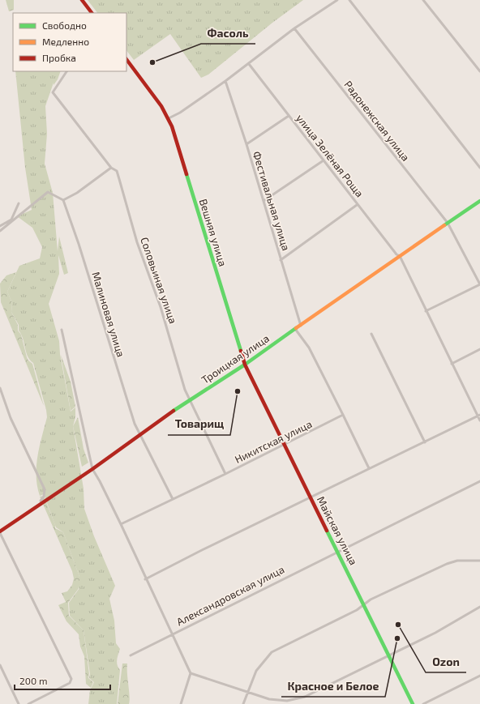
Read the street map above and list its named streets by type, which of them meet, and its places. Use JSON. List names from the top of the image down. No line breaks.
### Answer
{"streets":{"street":["Радонежская улица","улица Зелёная Роща","Фестивальная улица","Вешняя улица","Соловьиная улица","Малиновая улица","Троицкая улица","Никитская улица","Майская улица","Александровская улица"]},"crossings":[["Радонежская улица","Троицкая улица"],["улица Зелёная Роща","Троицкая улица"],["Фестивальная улица","Троицкая улица"],["Вешняя улица","Троицкая улица"],["Вешняя улица","Майская улица"],["Соловьиная улица","Троицкая улица"],["Соловьиная улица","Никитская улица"],["Малиновая улица","Троицкая улица"],["Малиновая улица","Никитская улица"],["Троицкая улица","Майская улица"],["Никитская улица","Майская улица"],["Майская улица","Александровская улица"]],"places":["Фасоль","Товарищ","Ozon","Красное и Белое"],"legend":["Свободно","Медленно","Пробка"],"scale_bar":"200 m"}
